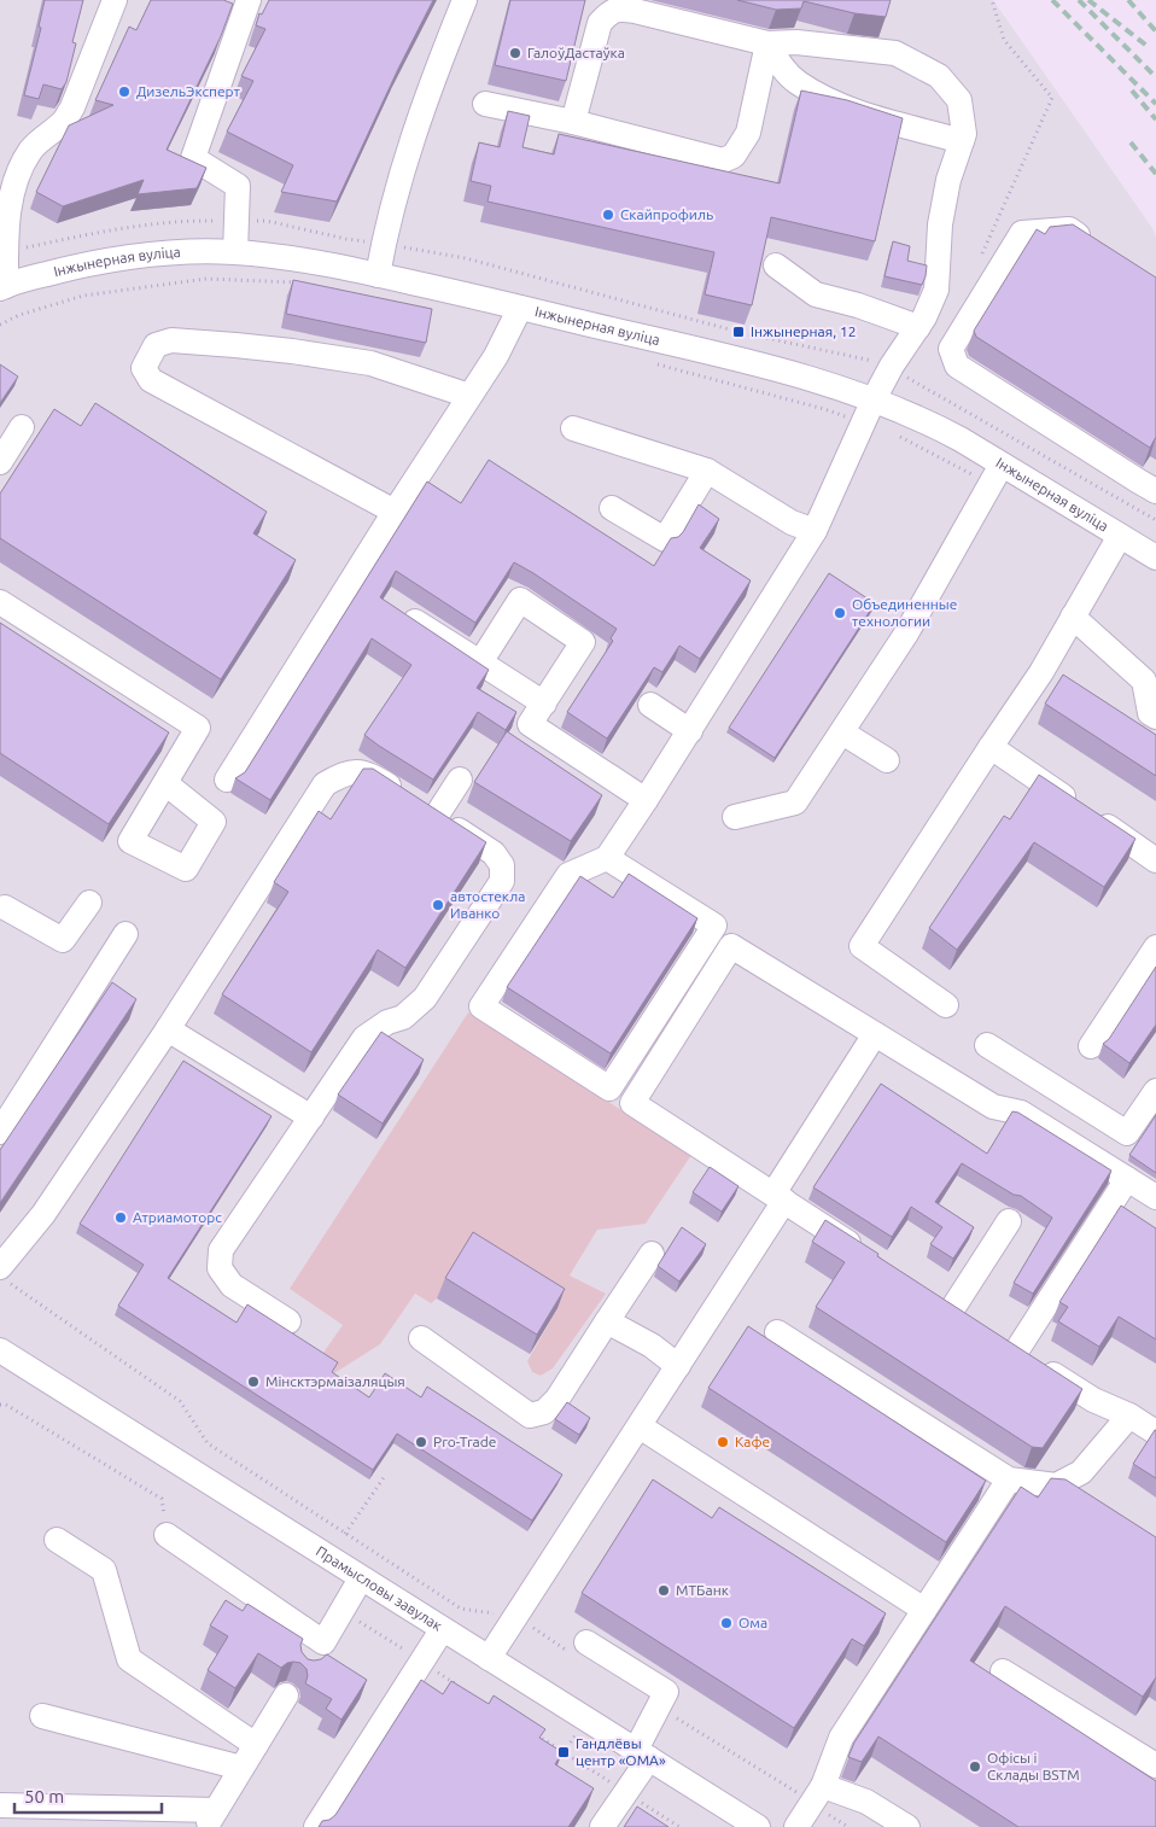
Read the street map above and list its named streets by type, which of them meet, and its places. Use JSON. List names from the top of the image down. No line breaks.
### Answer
{"streets":{"street":["Інжынерная вуліца","Прамысловы завулак"]},"places":{"other":["ГалоўДастаўка","ДизельЭксперт","Скайпрофиль","Объединенные технологии","автостекла Иванко","Атриамоторс","Мінсктэрмаізаляцыя","Pro-Trade","Кафе","МТБанк","Ома","Офісы і Склады BSTM"],"transit":["Інжынерная, 12","Гандлёвы центр «ОМА»"]},"scale_bar":"50 m"}
